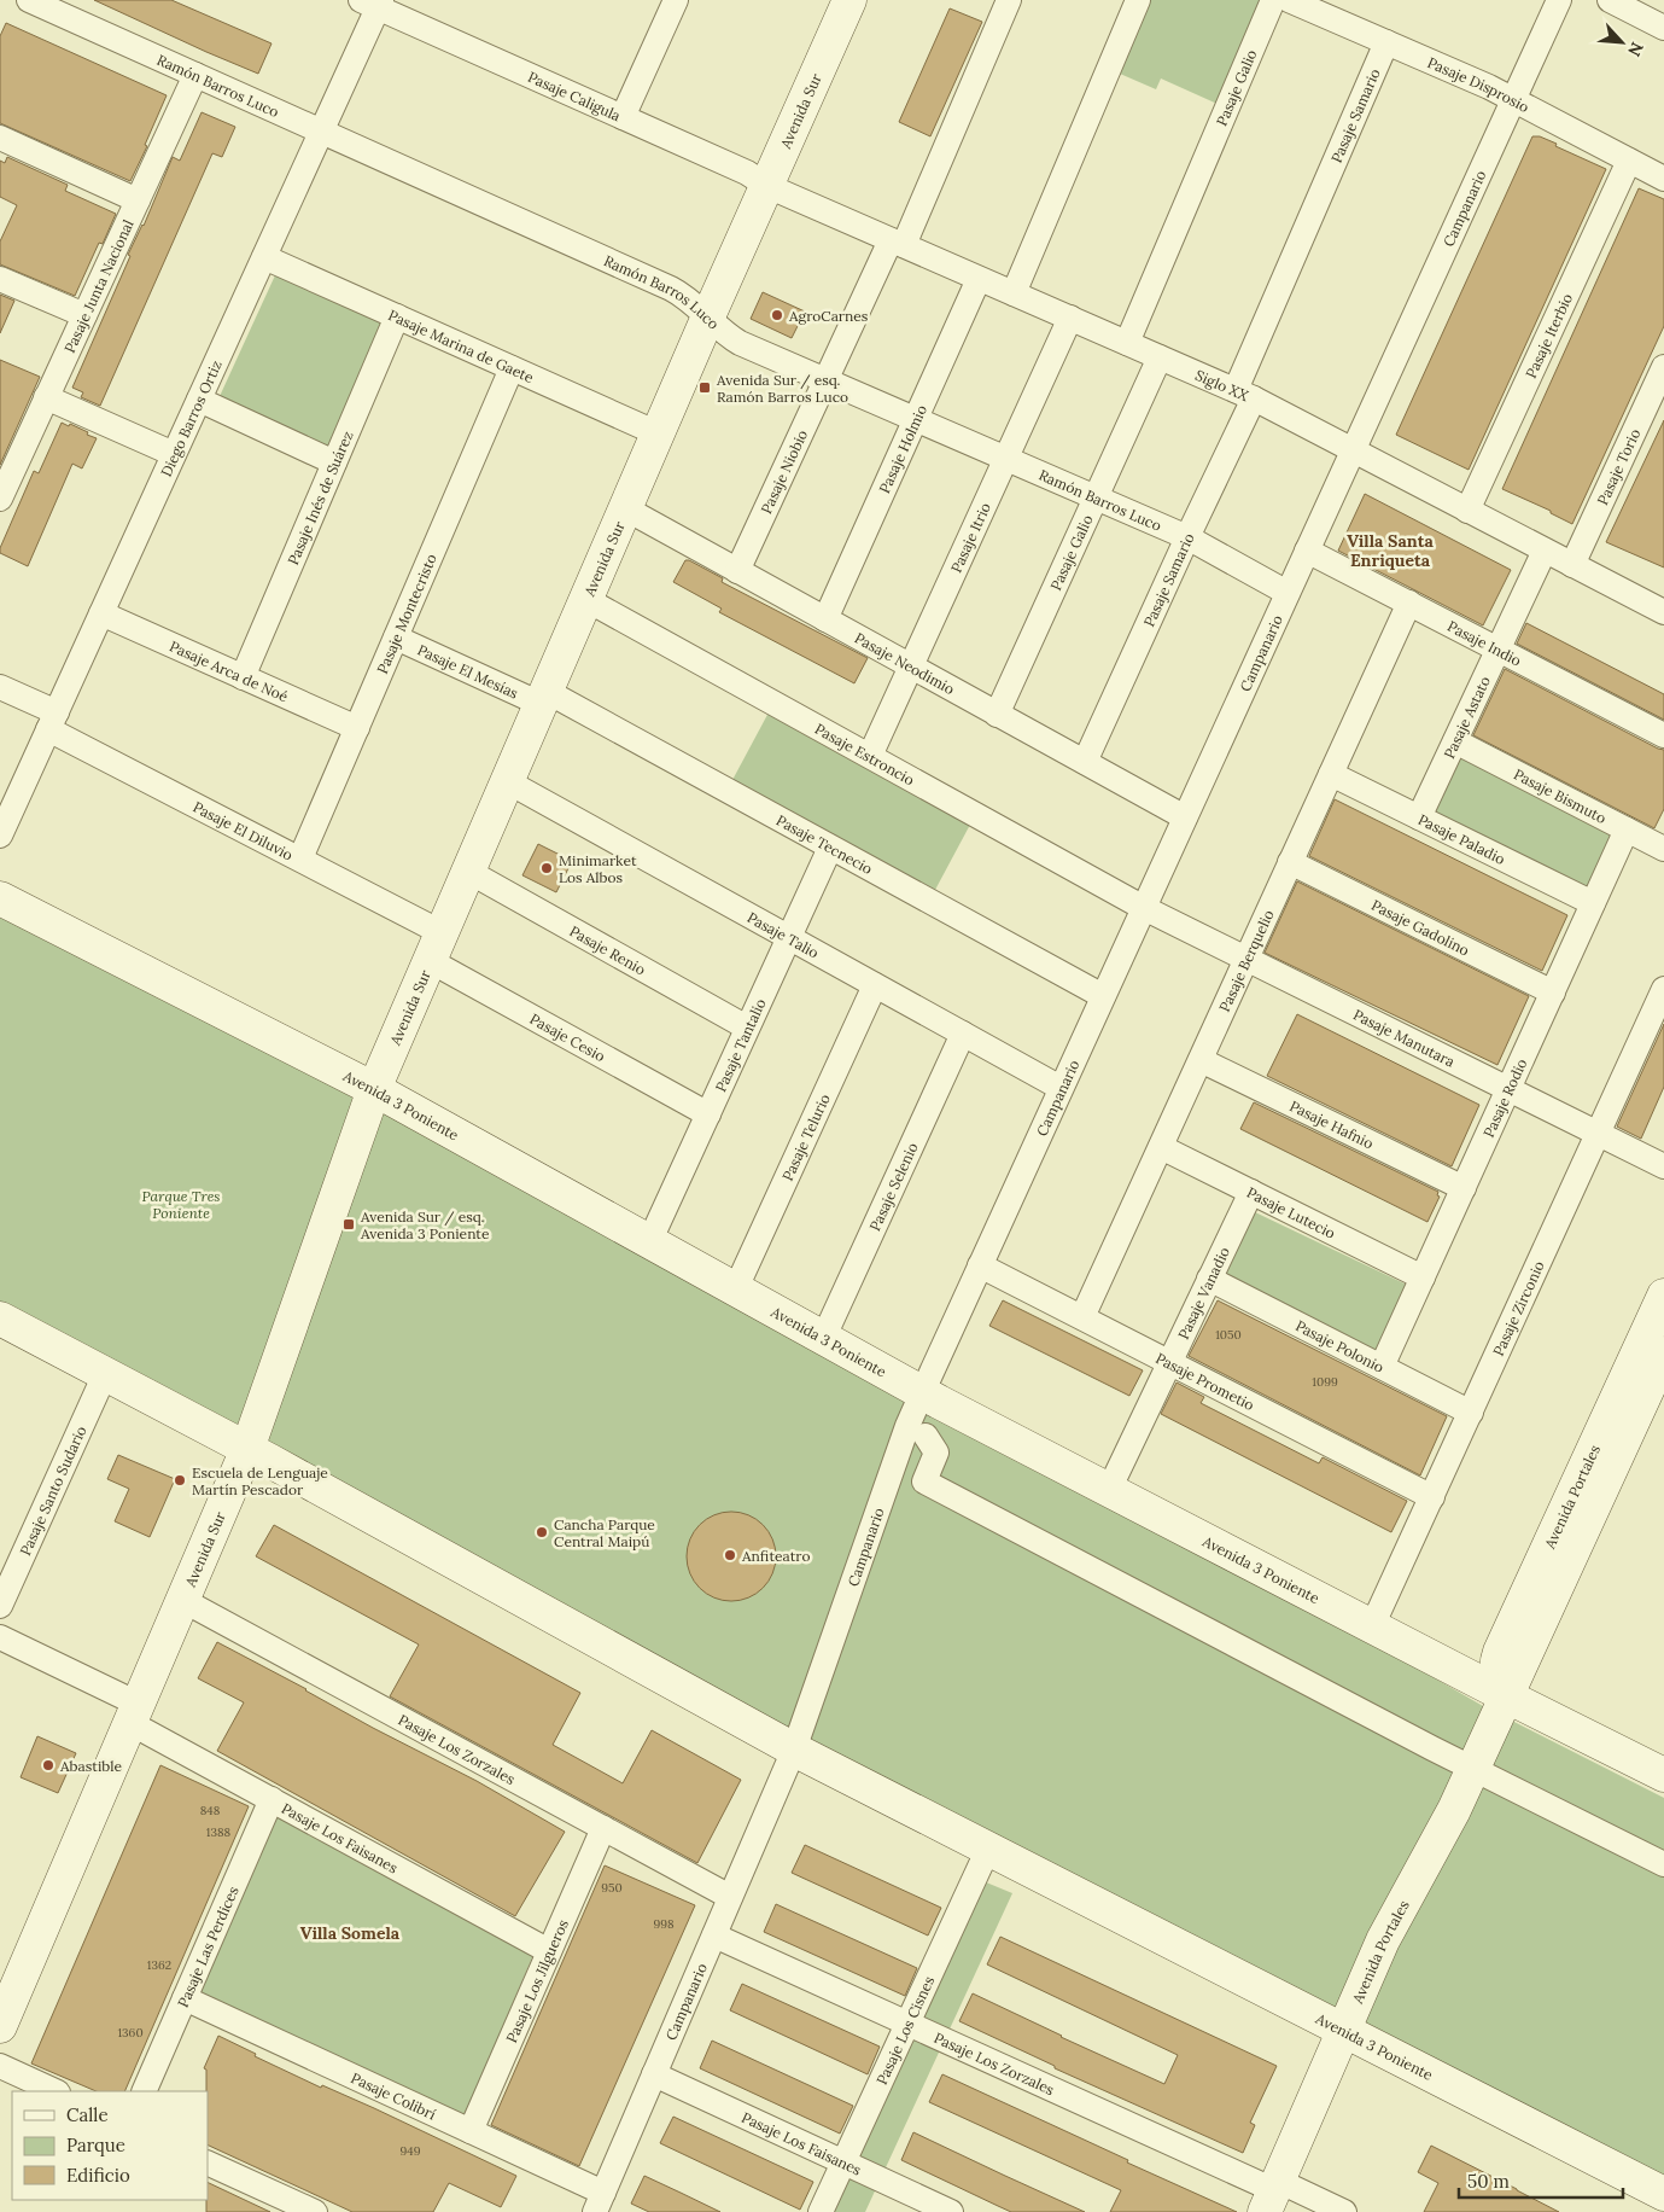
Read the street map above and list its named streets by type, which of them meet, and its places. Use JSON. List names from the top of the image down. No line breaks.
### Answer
{"streets":{"street":["Pasaje Disprosio","Ramón Barros Luco","Pasaje Galio","Pasaje Caligula","Avenida Sur","Pasaje Samario","Campanario","Pasaje Junta Nacional","Pasaje Iterbio","Pasaje Marina de Gaete","Siglo XX","Diego Barros Ortiz","Pasaje Holmio","Pasaje Torio","Pasaje Niobio","Pasaje Inés de Suárez","Pasaje Itrio","Pasaje Montecristo","Pasaje Indio","Pasaje Neodimio","Pasaje Arca de Noé","Pasaje El Mesías","Pasaje Astato","Pasaje Estroncio","Pasaje Bismuto","Pasaje El Diluvio","Pasaje Paladio","Pasaje Tecnecio","Pasaje Gadolino","Pasaje Talio","Pasaje Renio","Pasaje Berquelio","Pasaje Cesio","Pasaje Manutara","Pasaje Tantalio","Pasaje Rodio","Avenida 3 Poniente","Pasaje Hafnio","Pasaje Telurio","Pasaje Selenio","Pasaje Lutecio","Pasaje Vanadio","Pasaje Zirconio","Pasaje Polonio","Pasaje Prometio","Pasaje Santo Sudario","Avenida Portales","Pasaje Los Zorzales","Pasaje Los Faisanes","Pasaje Las Perdices","Pasaje Los Jilgueros","Pasaje Los Cisnes","Pasaje Colibrí"]},"crossings":[["Pasaje Disprosio","Pasaje Samario"],["Pasaje Disprosio","Campanario"],["Pasaje Disprosio","Pasaje Iterbio"],["Ramón Barros Luco","Pasaje Galio"],["Ramón Barros Luco","Avenida Sur"],["Ramón Barros Luco","Pasaje Samario"],["Ramón Barros Luco","Campanario"],["Ramón Barros Luco","Pasaje Junta Nacional"],["Ramón Barros Luco","Diego Barros Ortiz"],["Ramón Barros Luco","Pasaje Holmio"],["Ramón Barros Luco","Pasaje Niobio"],["Ramón Barros Luco","Pasaje Itrio"],["Pasaje Galio","Siglo XX"],["Pasaje Galio","Pasaje Neodimio"],["Pasaje Caligula","Avenida Sur"],["Pasaje Caligula","Siglo XX"],["Pasaje Caligula","Diego Barros Ortiz"],["Avenida Sur","Pasaje Marina de Gaete"],["Avenida Sur","Siglo XX"],["Avenida Sur","Pasaje Neodimio"],["Avenida Sur","Pasaje El Mesías"],["Avenida Sur","Pasaje Estroncio"],["Avenida Sur","Pasaje El Diluvio"],["Avenida Sur","Pasaje Tecnecio"],["Avenida Sur","Pasaje Talio"],["Avenida Sur","Pasaje Renio"],["Avenida Sur","Pasaje Cesio"],["Avenida Sur","Avenida 3 Poniente"],["Avenida Sur","Pasaje Los Zorzales"],["Avenida Sur","Pasaje Los Faisanes"],["Pasaje Samario","Siglo XX"],["Pasaje Samario","Pasaje Neodimio"],["Campanario","Siglo XX"],["Campanario","Pasaje Indio"],["Campanario","Pasaje Neodimio"],["Campanario","Pasaje Estroncio"],["Campanario","Pasaje Tecnecio"],["Campanario","Pasaje Talio"],["Campanario","Pasaje Manutara"],["Campanario","Avenida 3 Poniente"],["Campanario","Pasaje Prometio"],["Campanario","Pasaje Los Zorzales"],["Campanario","Pasaje Los Faisanes"],["Campanario","Pasaje Colibrí"],["Pasaje Iterbio","Siglo XX"],["Pasaje Marina de Gaete","Diego Barros Ortiz"],["Pasaje Marina de Gaete","Pasaje Inés de Suárez"],["Pasaje Marina de Gaete","Pasaje Montecristo"],["Siglo XX","Pasaje Holmio"],["Siglo XX","Pasaje Torio"],["Siglo XX","Pasaje Niobio"],["Siglo XX","Pasaje Itrio"],["Siglo XX","Pasaje Astato"],["Diego Barros Ortiz","Pasaje Arca de Noé"],["Diego Barros Ortiz","Pasaje El Diluvio"],["Pasaje Holmio","Pasaje Neodimio"],["Pasaje Niobio","Pasaje Neodimio"],["Pasaje Inés de Suárez","Pasaje Arca de Noé"],["Pasaje Itrio","Pasaje Neodimio"],["Pasaje Itrio","Pasaje Estroncio"],["Pasaje Montecristo","Pasaje Arca de Noé"],["Pasaje Montecristo","Pasaje El Mesías"],["Pasaje Montecristo","Pasaje El Diluvio"],["Pasaje Indio","Pasaje Astato"],["Pasaje Indio","Pasaje Berquelio"],["Pasaje El Mesías","Pasaje Tecnecio"],["Pasaje Astato","Pasaje Bismuto"],["Pasaje Astato","Pasaje Paladio"],["Pasaje Estroncio","Pasaje Manutara"],["Pasaje Bismuto","Pasaje Rodio"],["Pasaje El Diluvio","Pasaje Cesio"],["Pasaje Paladio","Pasaje Berquelio"],["Pasaje Paladio","Pasaje Rodio"],["Pasaje Tecnecio","Pasaje Tantalio"],["Pasaje Gadolino","Pasaje Berquelio"],["Pasaje Gadolino","Pasaje Rodio"],["Pasaje Talio","Pasaje Tantalio"],["Pasaje Talio","Pasaje Telurio"],["Pasaje Talio","Pasaje Selenio"],["Pasaje Renio","Pasaje Tantalio"],["Pasaje Berquelio","Pasaje Manutara"],["Pasaje Berquelio","Pasaje Hafnio"],["Pasaje Berquelio","Pasaje Lutecio"],["Pasaje Berquelio","Pasaje Prometio"],["Pasaje Cesio","Pasaje Tantalio"],["Pasaje Manutara","Pasaje Rodio"],["Pasaje Manutara","Pasaje Zirconio"],["Pasaje Tantalio","Avenida 3 Poniente"],["Pasaje Rodio","Pasaje Hafnio"],["Pasaje Rodio","Pasaje Lutecio"],["Pasaje Rodio","Pasaje Polonio"],["Avenida 3 Poniente","Pasaje Telurio"],["Avenida 3 Poniente","Pasaje Selenio"],["Avenida 3 Poniente","Pasaje Vanadio"],["Avenida 3 Poniente","Pasaje Zirconio"],["Avenida 3 Poniente","Pasaje Santo Sudario"],["Avenida 3 Poniente","Avenida Portales"],["Avenida 3 Poniente","Pasaje Los Cisnes"],["Pasaje Lutecio","Pasaje Vanadio"],["Pasaje Vanadio","Pasaje Polonio"],["Pasaje Vanadio","Pasaje Prometio"],["Pasaje Zirconio","Pasaje Polonio"],["Pasaje Zirconio","Pasaje Prometio"],["Avenida Portales","Pasaje Los Zorzales"],["Pasaje Los Zorzales","Pasaje Los Jilgueros"],["Pasaje Los Zorzales","Pasaje Los Cisnes"],["Pasaje Los Faisanes","Pasaje Las Perdices"],["Pasaje Los Faisanes","Pasaje Los Jilgueros"],["Pasaje Los Faisanes","Pasaje Los Cisnes"],["Pasaje Las Perdices","Pasaje Colibrí"],["Pasaje Los Jilgueros","Pasaje Colibrí"]],"districts":["Villa Santa Enriqueta","Villa Somela"],"parks":["Parque Tres Poniente"],"places":{"other":["AgroCarnes","Minimarket Los Albos","Escuela de Lenguaje Martín Pescador","Cancha Parque Central Maipú","Anfiteatro","Abastible"],"transit":["Avenida Sur / esq. Ramón Barros Luco","Avenida Sur / esq. Avenida 3 Poniente"]},"house_numbers":["1050","1099","848","1388","950","998","1362","1360","949"],"legend":["Calle","Parque","Edificio"],"scale_bar":"50 m","north":"bottom right"}
